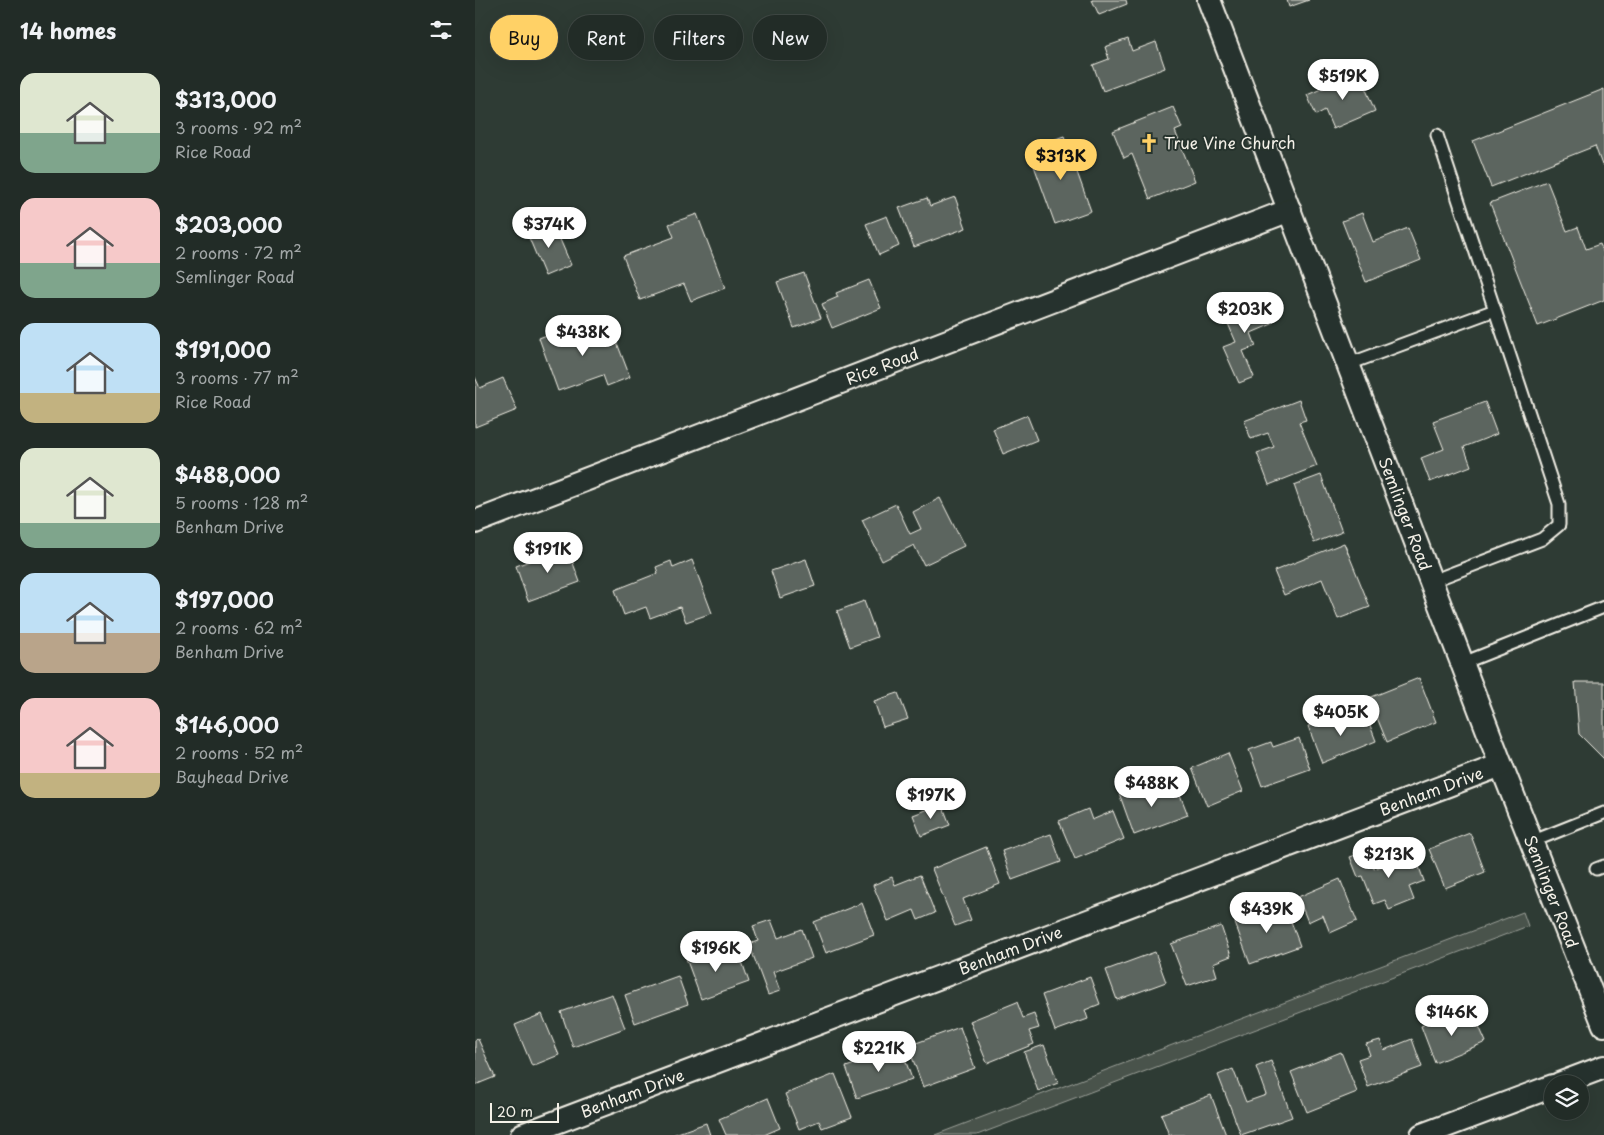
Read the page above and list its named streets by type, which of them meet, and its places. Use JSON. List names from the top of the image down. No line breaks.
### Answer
{"streets":{"street":["Rice Road","Semlinger Road","Benham Drive"]},"crossings":[["Rice Road","Semlinger Road"],["Semlinger Road","Benham Drive"]],"places":{"church":["True Vine Church"]},"scale_bar":"20 m","page":{"heading":"14 homes","chip":["Buy","Rent","Filters","New"],"price":["$519K","$313K","$374K","$203K","$438K","$191K","$405K","$488K","$197K","$213K","$439K","$196K","$146K","$221K"],"list":[{"name":"$313,000","note":"3 rooms · 92 m² · Rice Road"},{"name":"$203,000","note":"2 rooms · 72 m² · Semlinger Road"},{"name":"$191,000","note":"3 rooms · 77 m² · Rice Road"},{"name":"$488,000","note":"5 rooms · 128 m² · Benham Drive"},{"name":"$197,000","note":"2 rooms · 62 m² · Benham Drive"},{"name":"$146,000","note":"2 rooms · 52 m² · Bayhead Drive"}],"scale":"20 m"}}
